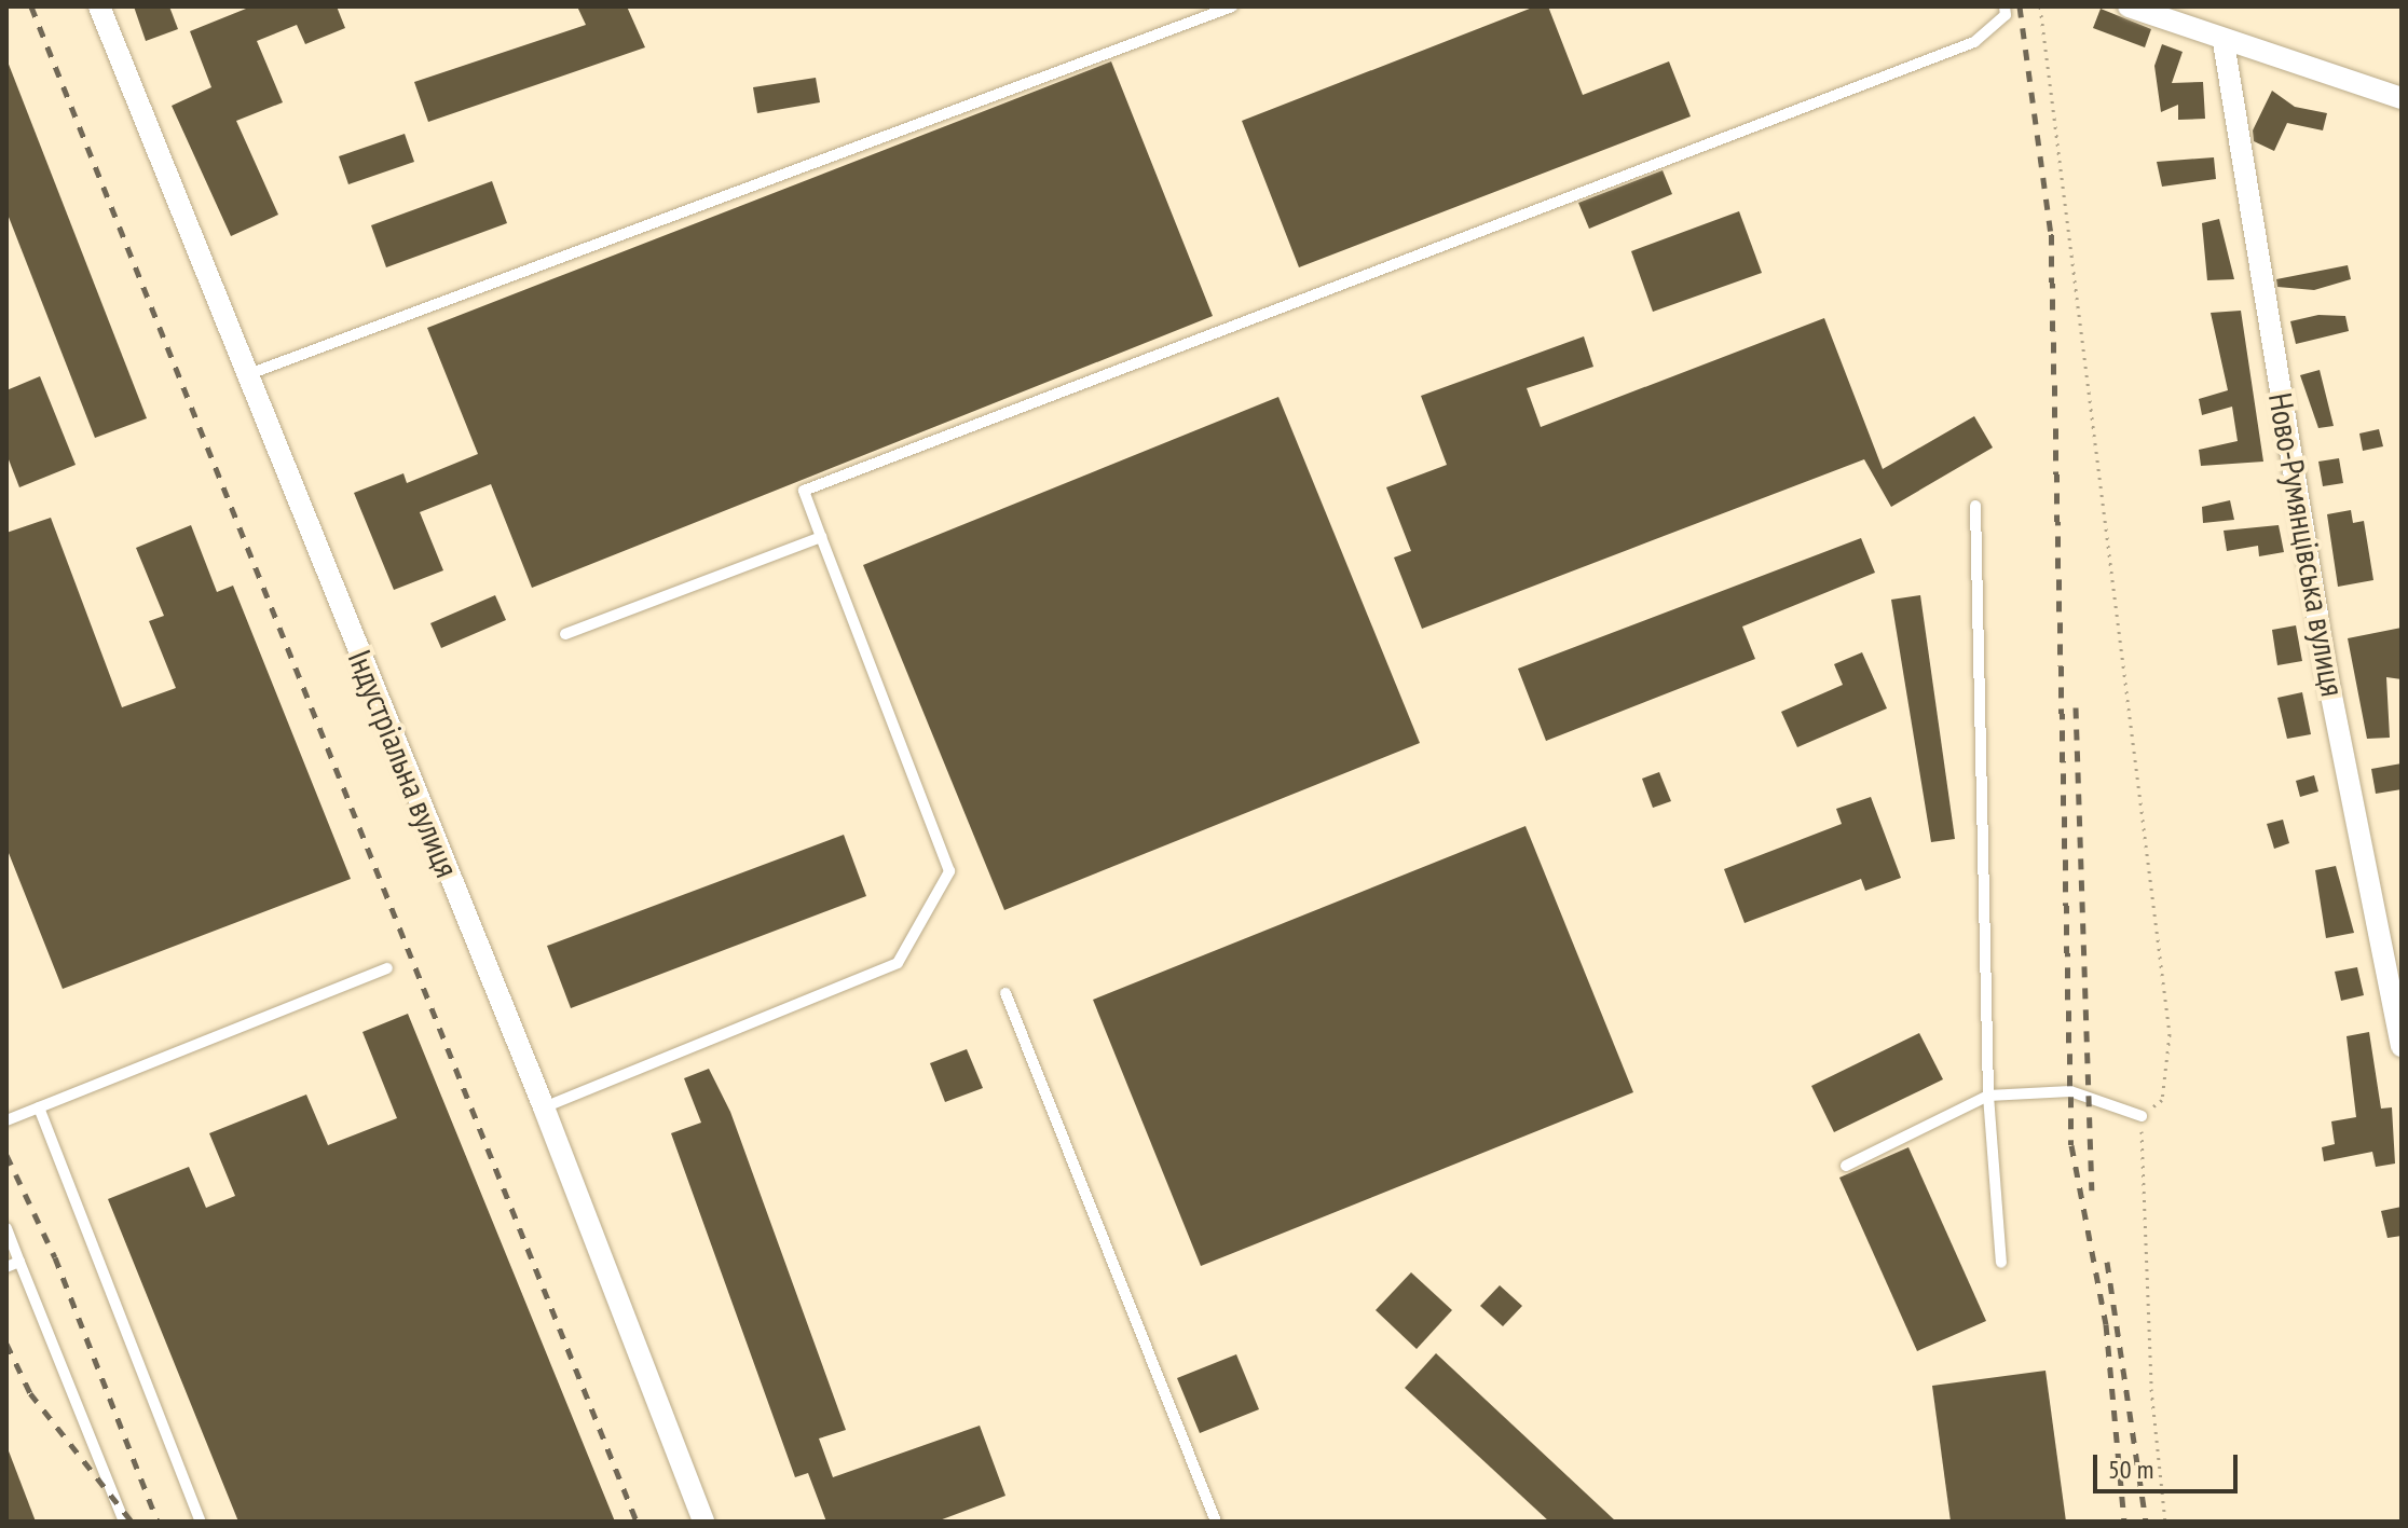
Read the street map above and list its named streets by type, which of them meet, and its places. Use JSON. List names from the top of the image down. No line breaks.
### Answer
{"streets":{"street":["Ново-Румянцівська вулиця","Індустріальна вулиця"]},"scale_bar":"50 m"}
